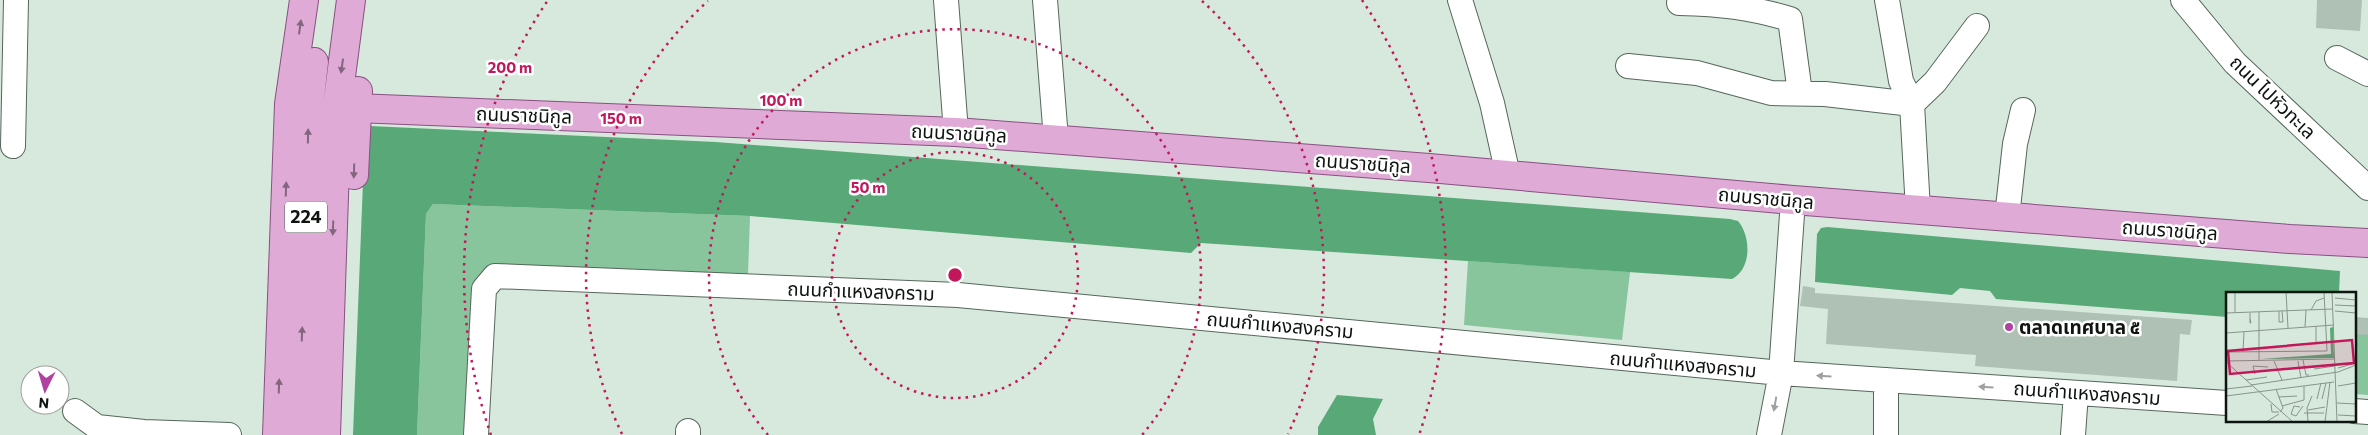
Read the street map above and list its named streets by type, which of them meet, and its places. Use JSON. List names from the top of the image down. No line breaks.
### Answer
{"streets":{"main road":["ถนนราชนิกูล","224"],"street":["ถนน ไปหัวทะเล","ถนนกำแหงสงคราม"]},"places":["ตลาดเทศบาล ๕"],"north":"bottom","rings":["200 m","100 m","150 m","50 m"]}
